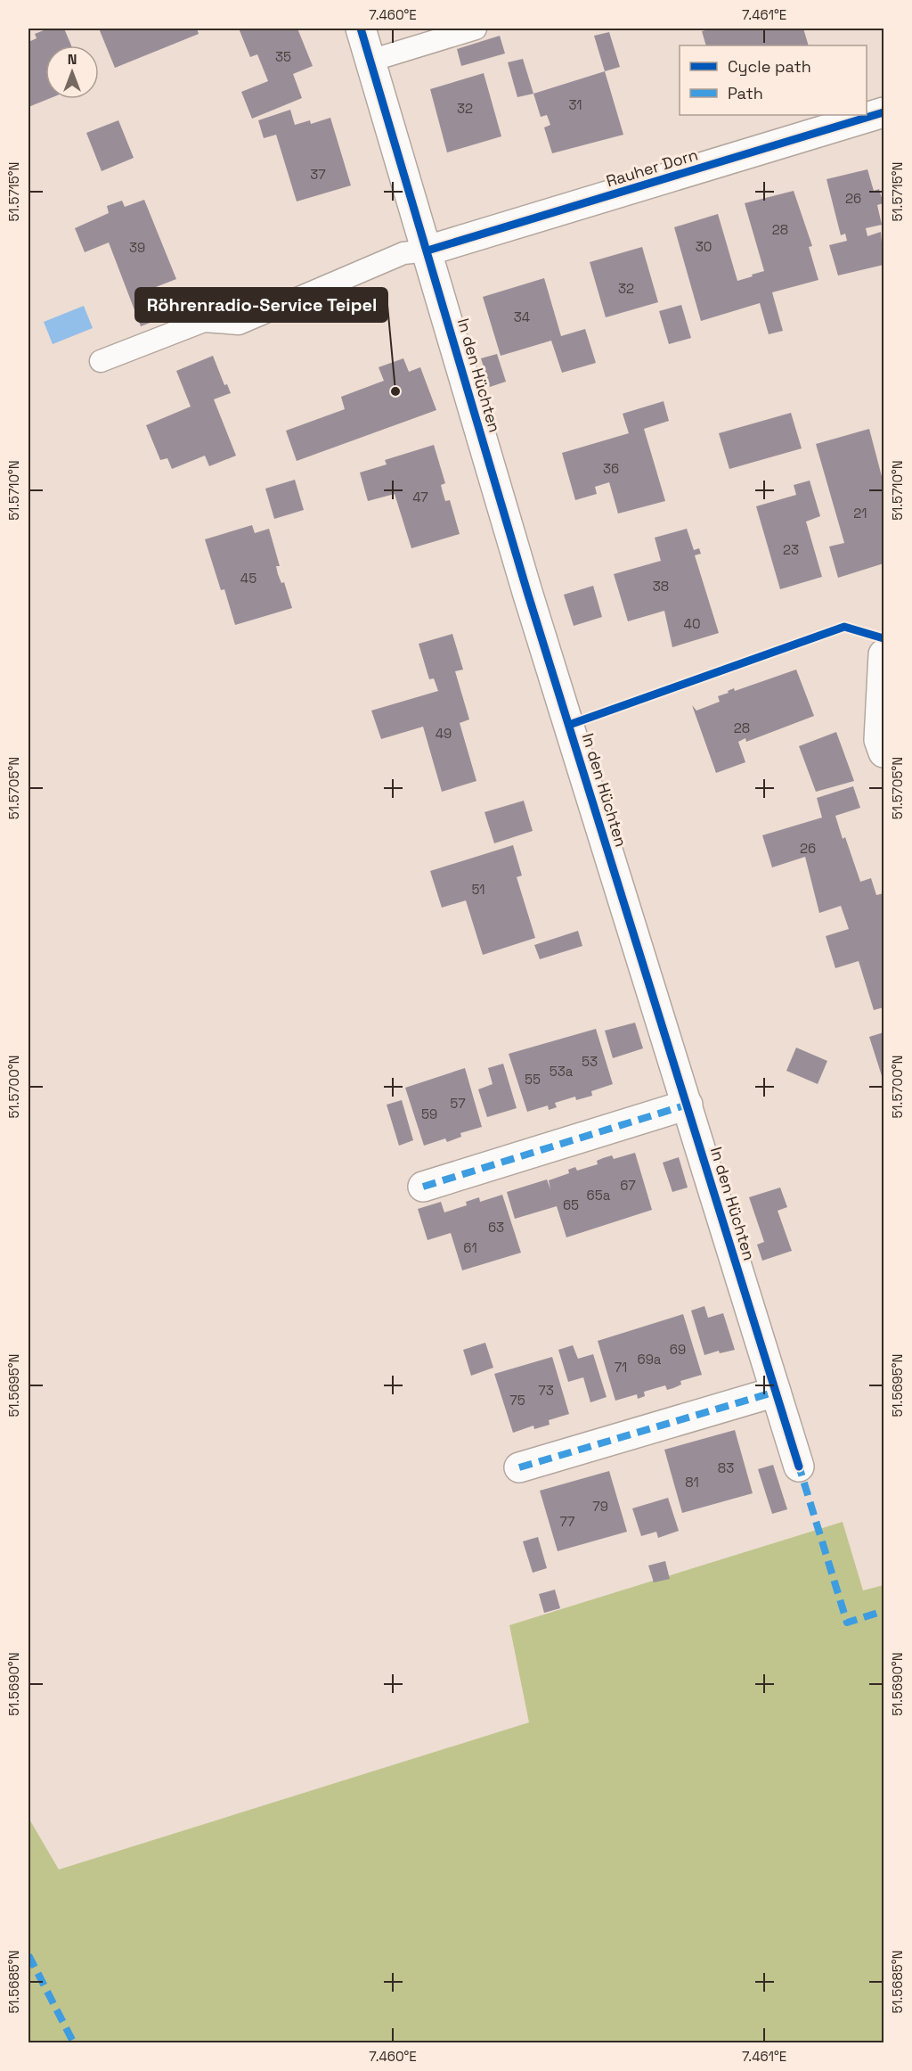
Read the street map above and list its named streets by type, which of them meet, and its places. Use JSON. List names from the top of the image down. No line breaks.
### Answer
{"streets":{"street":["Rauher Dorn","In den Hüchten"]},"crossings":[["Rauher Dorn","In den Hüchten"]],"places":["Röhrenradio-Service Teipel"],"house_numbers":["35","31","32","37","26","28","30","39","32","34","36","47","21","23","45","38","40","28","49","26","51","53","53a","55","57","59","67","65a","65","63","61","69","69a","71","73","75","83","81","79","77"],"legend":["Cycle path","Path"],"north":"top","coordinates":["7.460°E","7.461°E","51.5715°N","51.5710°N","51.5705°N","51.5700°N","51.5695°N","51.5690°N","51.5685°N"]}
